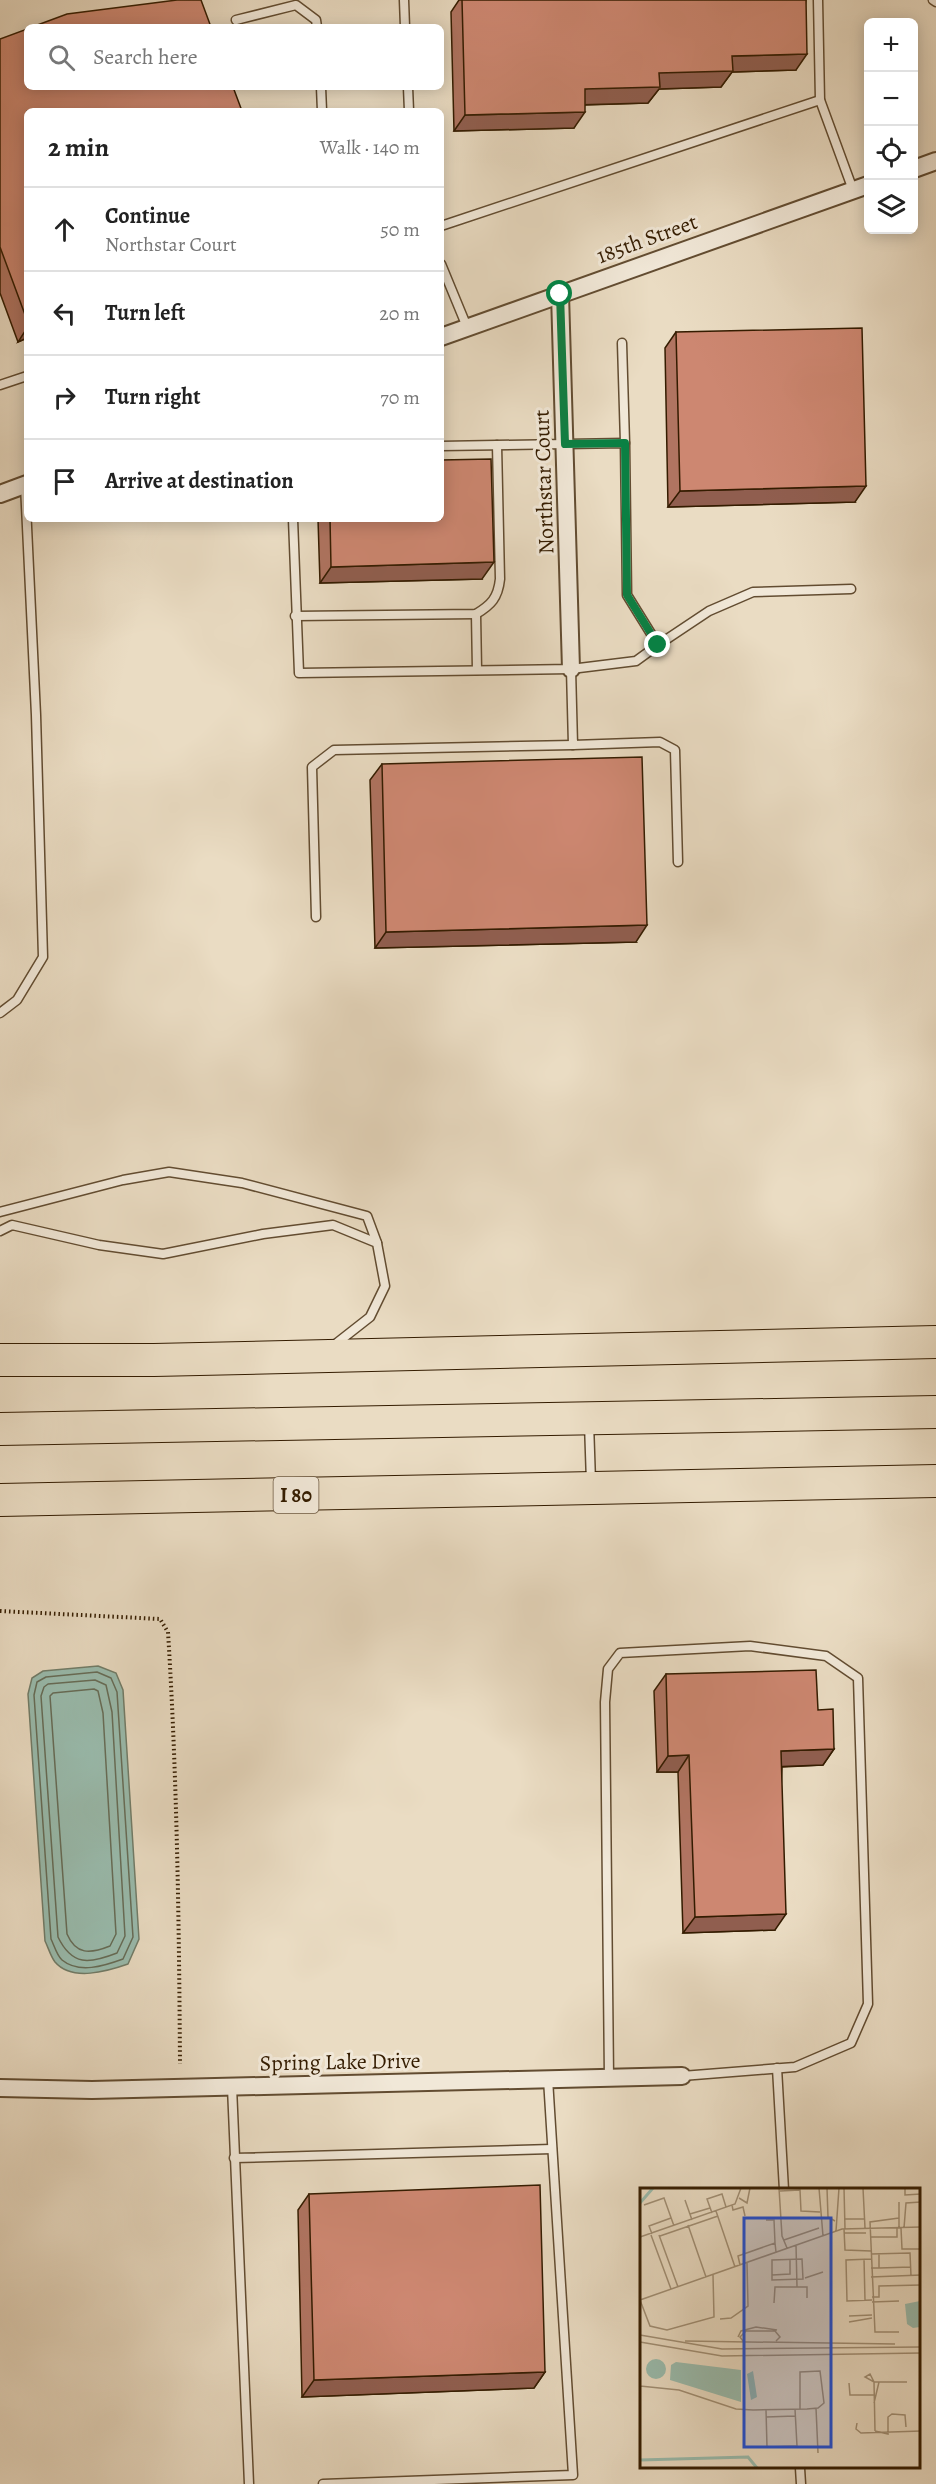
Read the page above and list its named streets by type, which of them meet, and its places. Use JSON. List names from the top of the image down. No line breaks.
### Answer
{"streets":{"highway":["I 80"],"street":["185th Street","Northstar Court","Spring Lake Drive"]},"crossings":[["185th Street","Northstar Court"]],"page":{"map_buttons":["+","−"],"search":"Search here","heading":["2 min","Walk · 140 m"],"list":[["Continue","Northstar Court","50 m"],["Turn left","20 m"],["Turn right","70 m"],"Arrive at destination"]}}
